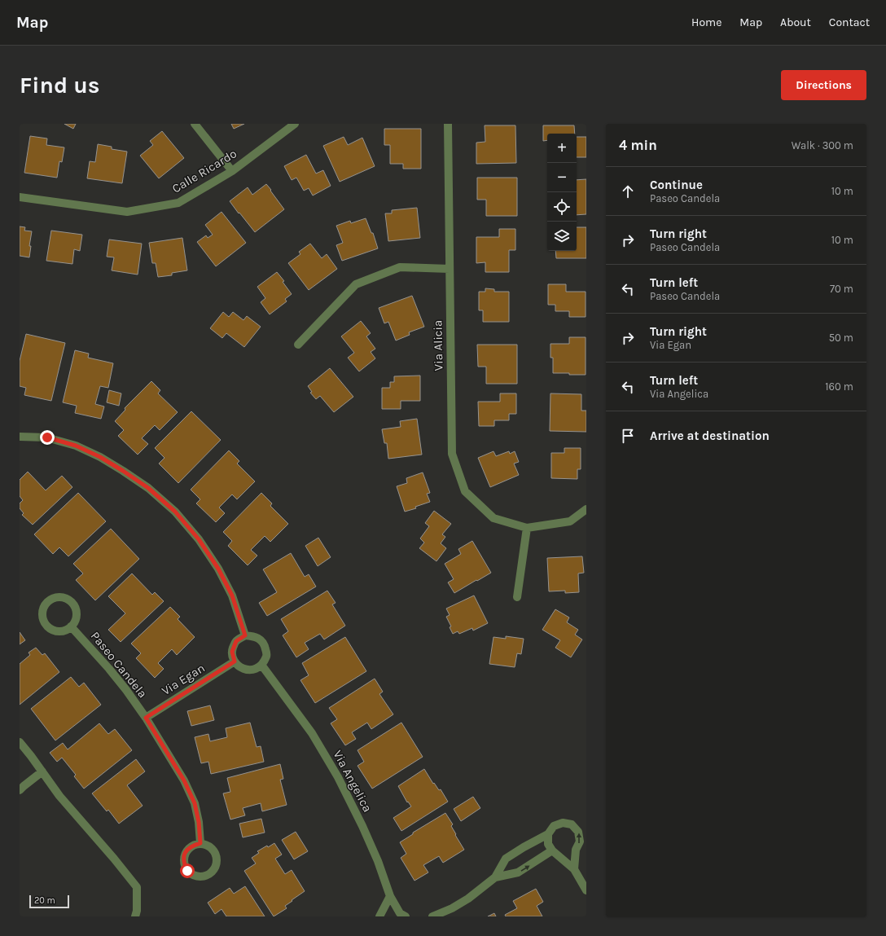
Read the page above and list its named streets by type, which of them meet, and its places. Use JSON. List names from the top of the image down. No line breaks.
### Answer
{"streets":{"street":["Calle Ricardo","Via Alicia","Paseo Candela","Via Egan","Via Angelica"]},"crossings":[["Paseo Candela","Via Egan"],["Via Egan","Via Angelica"]],"scale_bar":"20 m","page":{"header":"Map","nav":["Home","Map","About","Contact"],"buttons":"Directions","title":"Find us","heading":["4 min","Walk · 300 m"],"map_buttons":["+","−"],"list":[["Continue","Paseo Candela","10 m"],["Turn right","Paseo Candela","10 m"],["Turn left","Paseo Candela","70 m"],["Turn right","Via Egan","50 m"],["Turn left","Via Angelica","160 m"],"Arrive at destination"],"scale":"20 m"}}
